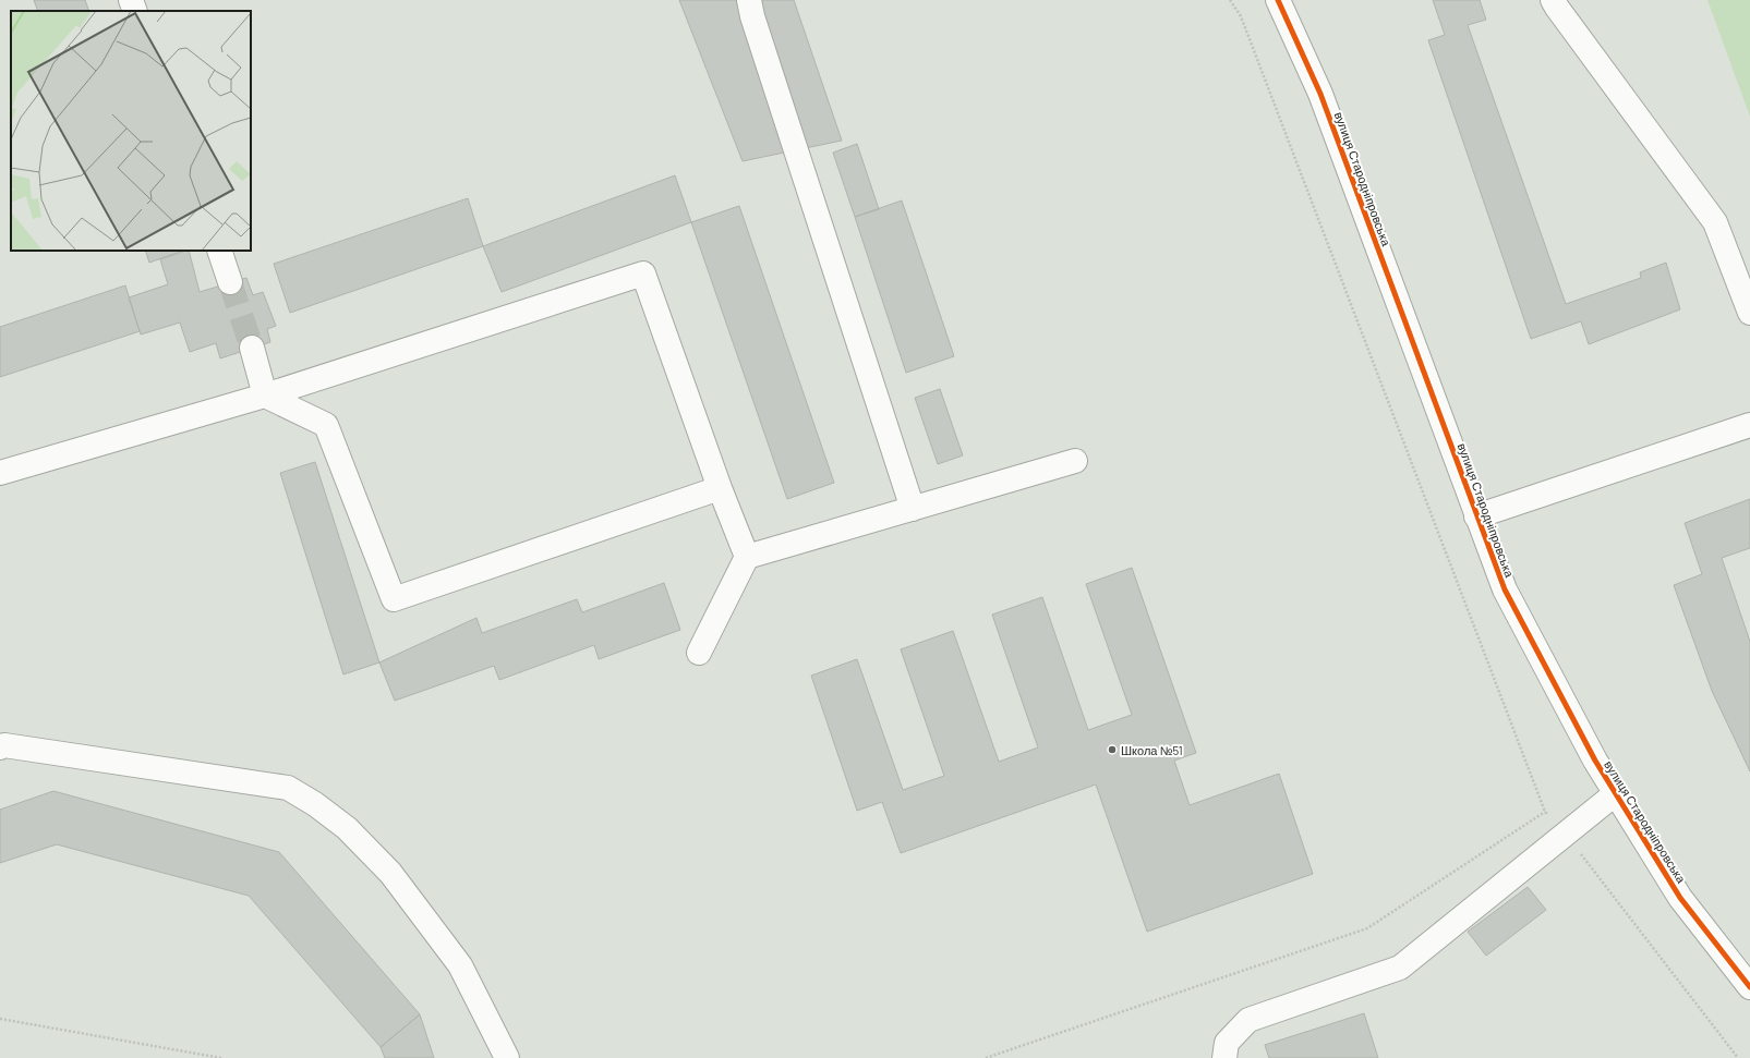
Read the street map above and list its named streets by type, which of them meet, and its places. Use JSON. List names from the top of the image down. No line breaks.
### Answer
{"streets":{"street":["вулиця Стародніпровська"]},"places":["Школа №51"]}
